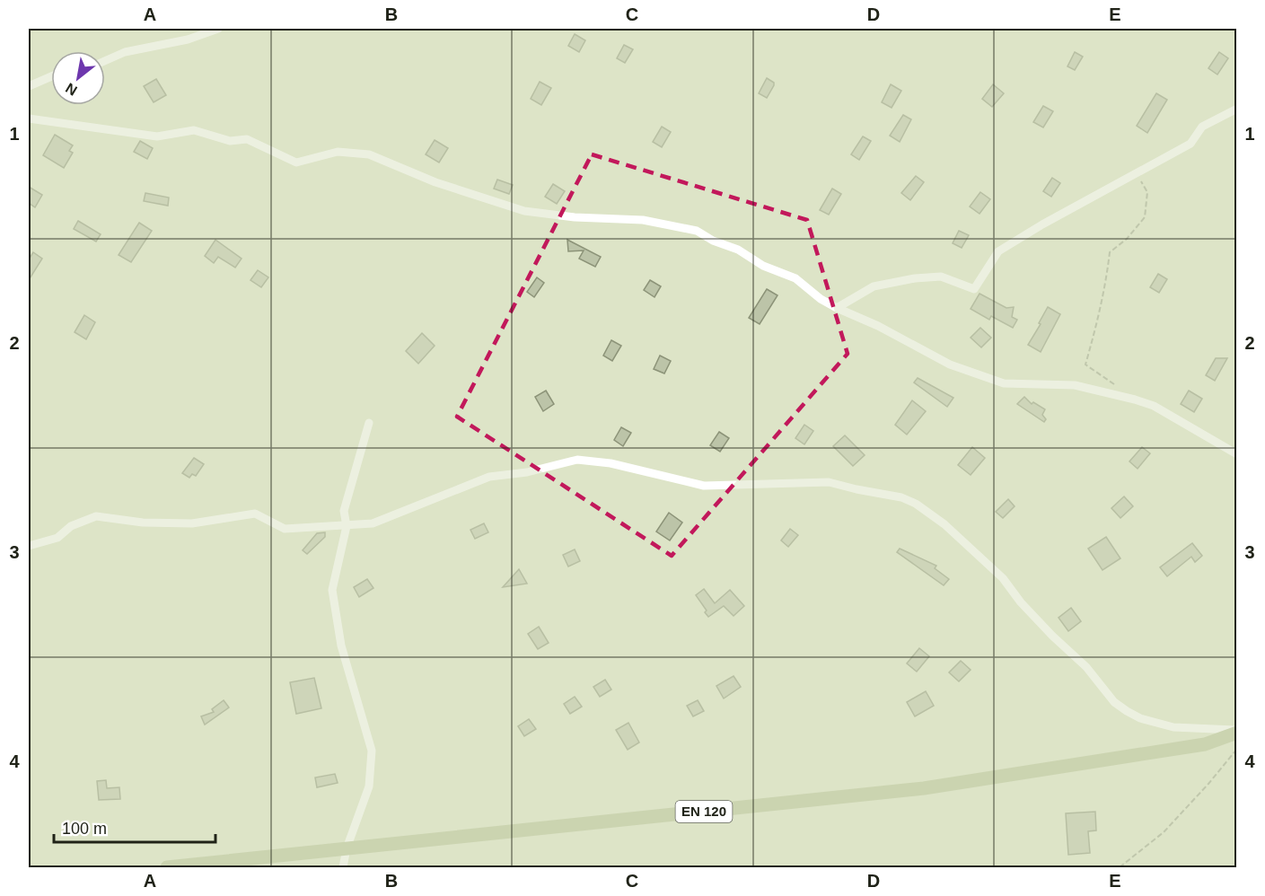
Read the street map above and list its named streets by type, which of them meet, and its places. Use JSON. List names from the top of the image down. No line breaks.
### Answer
{"streets":{"main road":["EN 120"]},"scale_bar":"100 m","north":"bottom left","grid":{"columns":["A","B","C","D","E"],"rows":["1","2","3","4"]}}
